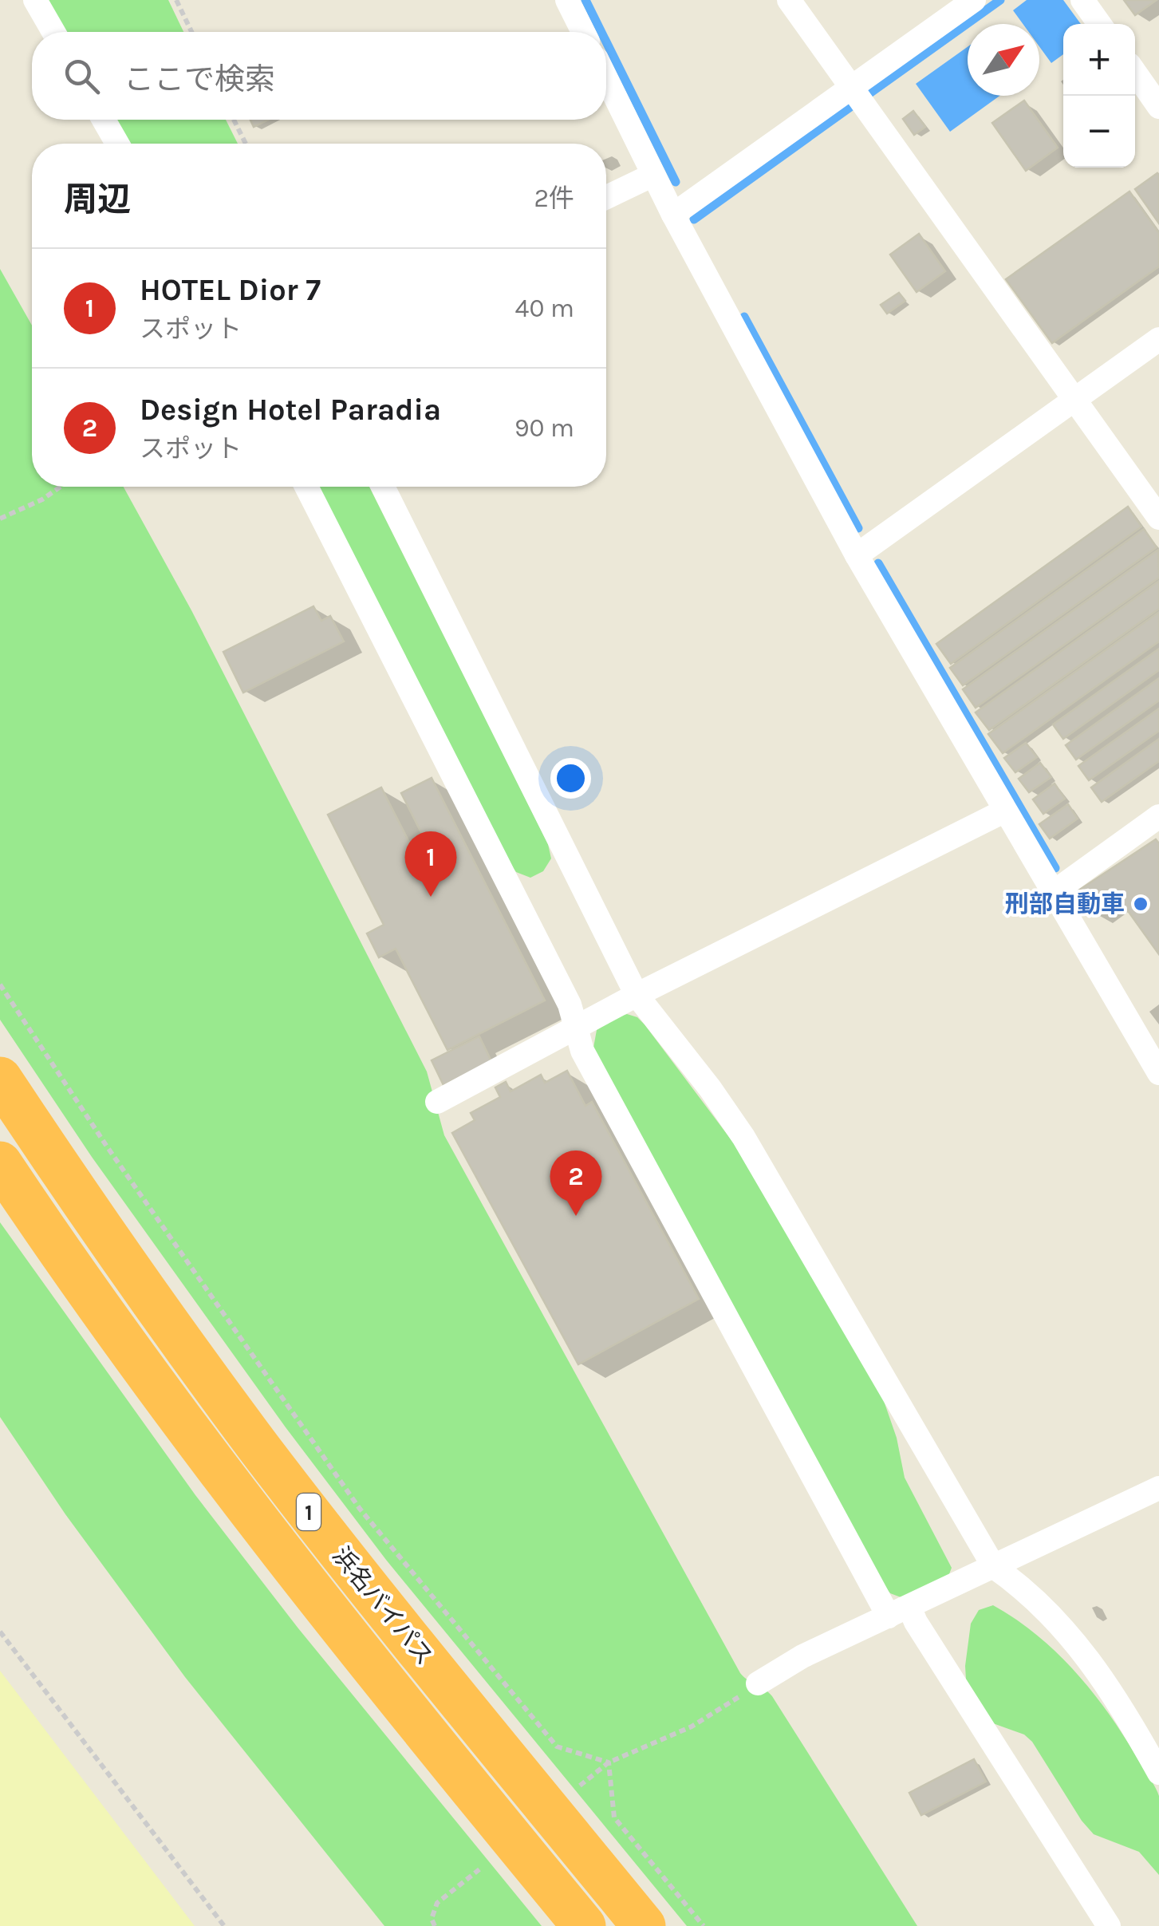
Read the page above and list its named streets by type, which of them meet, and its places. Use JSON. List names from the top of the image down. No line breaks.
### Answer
{"streets":{"highway":["1","浜名バイパス"]},"places":["刑部自動車"],"north":"top right","page":{"map_buttons":["+","−"],"search":"ここで検索","heading":["周辺","2件"],"list":[{"mark":"1","name":"HOTEL Dior 7","note":"スポット","value":"40 m"},{"mark":"2","name":"Design Hotel Paradia","note":"スポット","value":"90 m"}],"pins":["1","2"]}}
